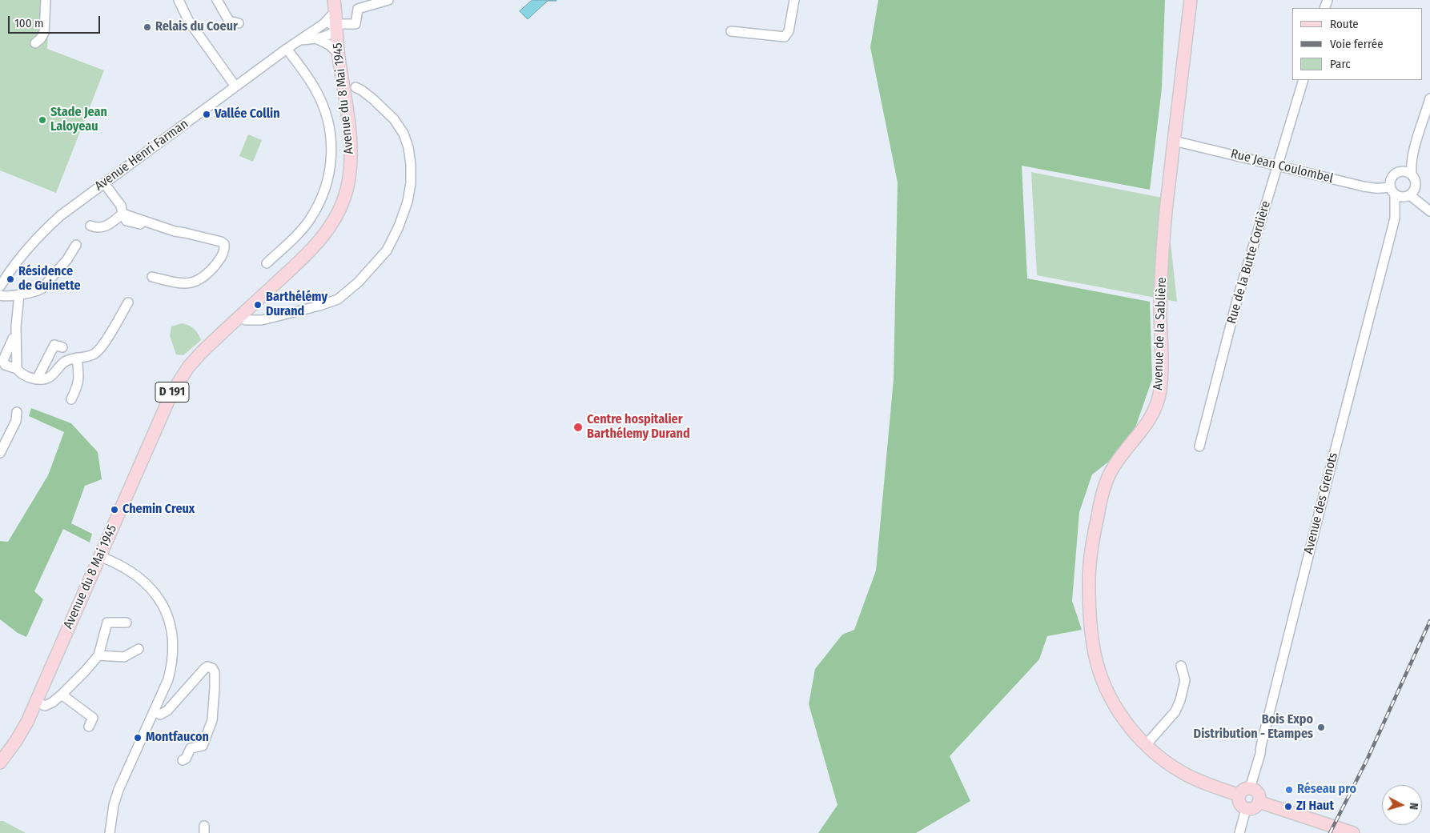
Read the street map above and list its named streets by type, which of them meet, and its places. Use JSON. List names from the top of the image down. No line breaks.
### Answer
{"streets":{"main road":["Avenue du 8 Mai 1945","Avenue de la Sablière","D 191"],"street":["Avenue Henri Farman","Rue Jean Coulombel","Rue de la Butte Cordière","Avenue des Grenots"]},"crossings":[["Avenue du 8 Mai 1945","Avenue Henri Farman"],["Rue Jean Coulombel","Rue de la Butte Cordière"],["Rue Jean Coulombel","Avenue de la Sablière"],["Rue Jean Coulombel","Avenue des Grenots"],["Avenue de la Sablière","Avenue des Grenots"]],"places":["Relais du Coeur","Vallée Collin","Stade Jean Laloyeau","Résidence de Guinette","Barthélémy Durand","Centre hospitalier Barthélemy Durand","Chemin Creux","Bois Expo Distribution - Etampes","Montfaucon","Réseau pro","ZI Haut"],"legend":["Route","Voie ferrée","Parc"],"scale_bar":"100 m","north":"right"}
